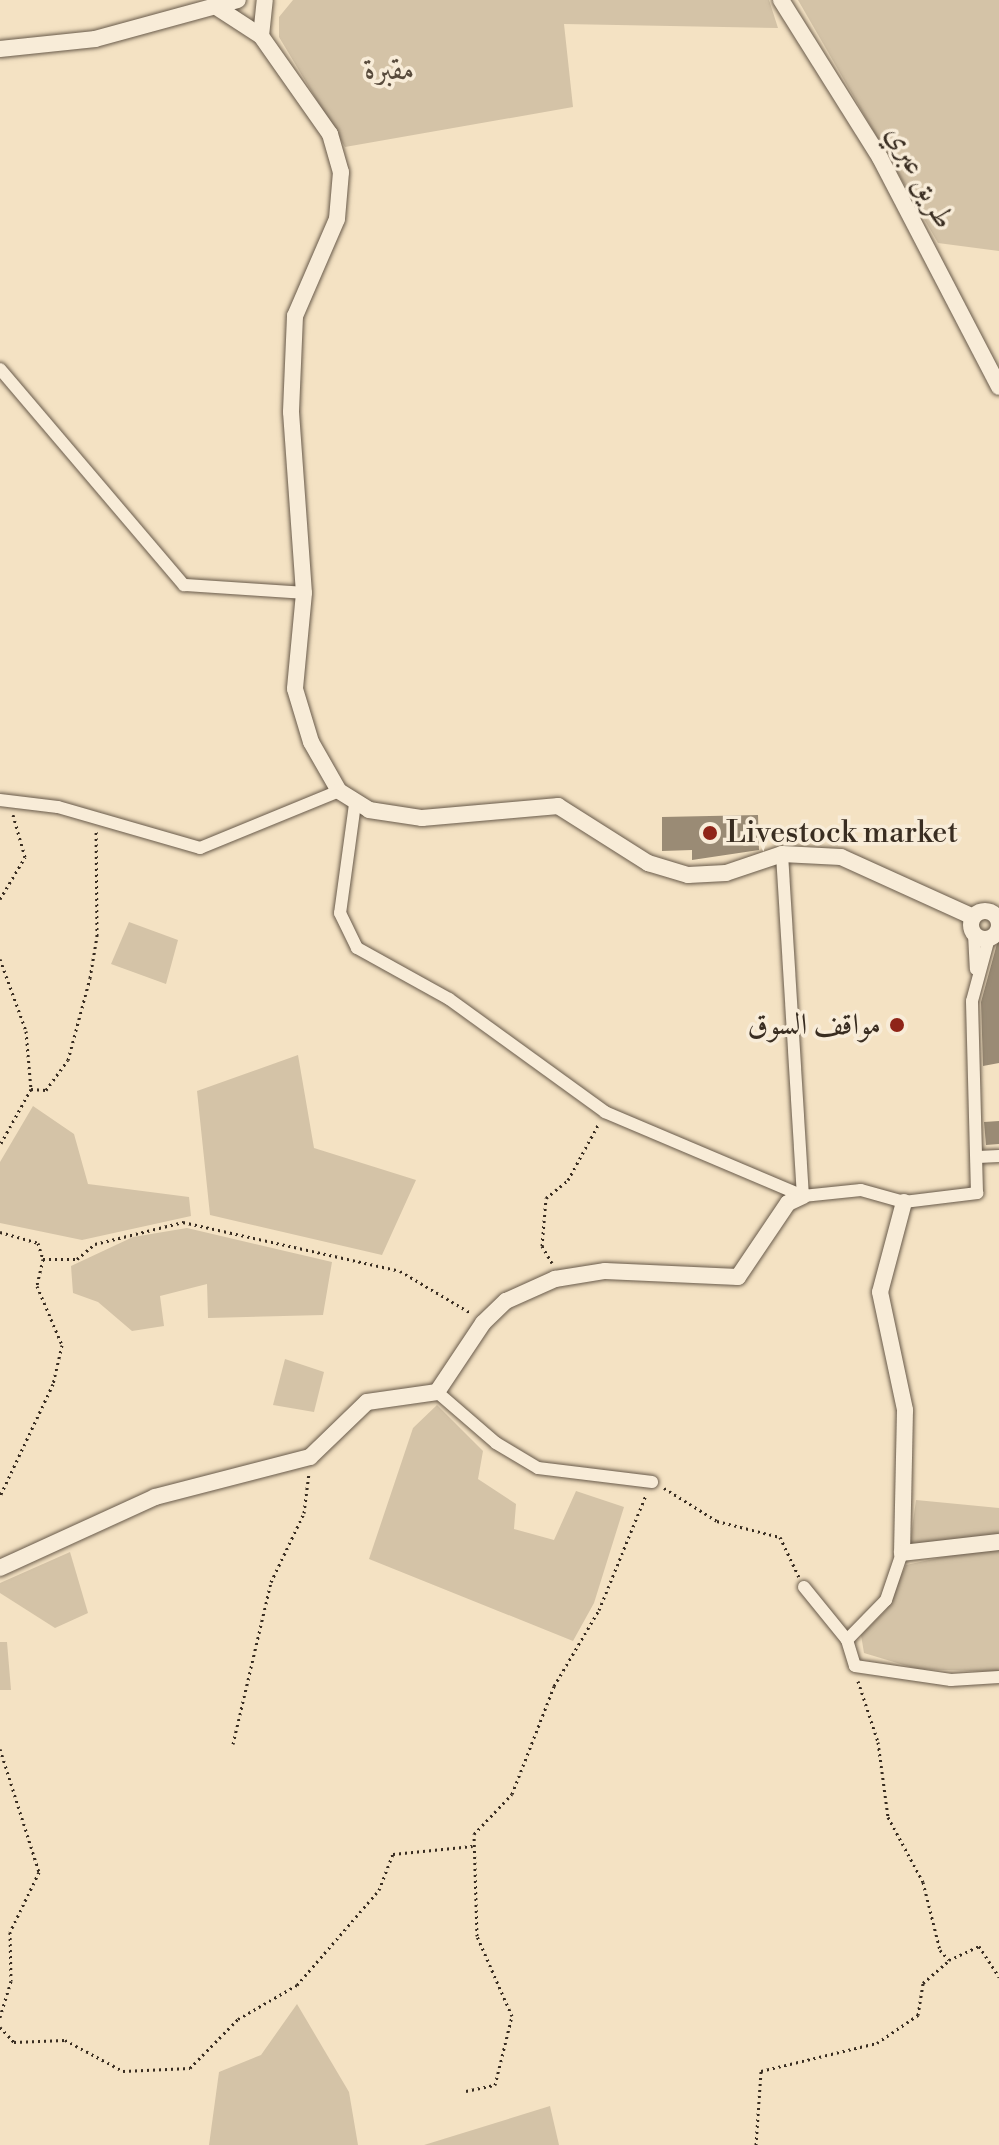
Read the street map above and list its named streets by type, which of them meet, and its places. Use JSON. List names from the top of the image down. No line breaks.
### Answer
{"streets":{"street":["طريق عبري"]},"parks":["مقبرة"],"places":["Livestock market","مواقف السوق"]}
